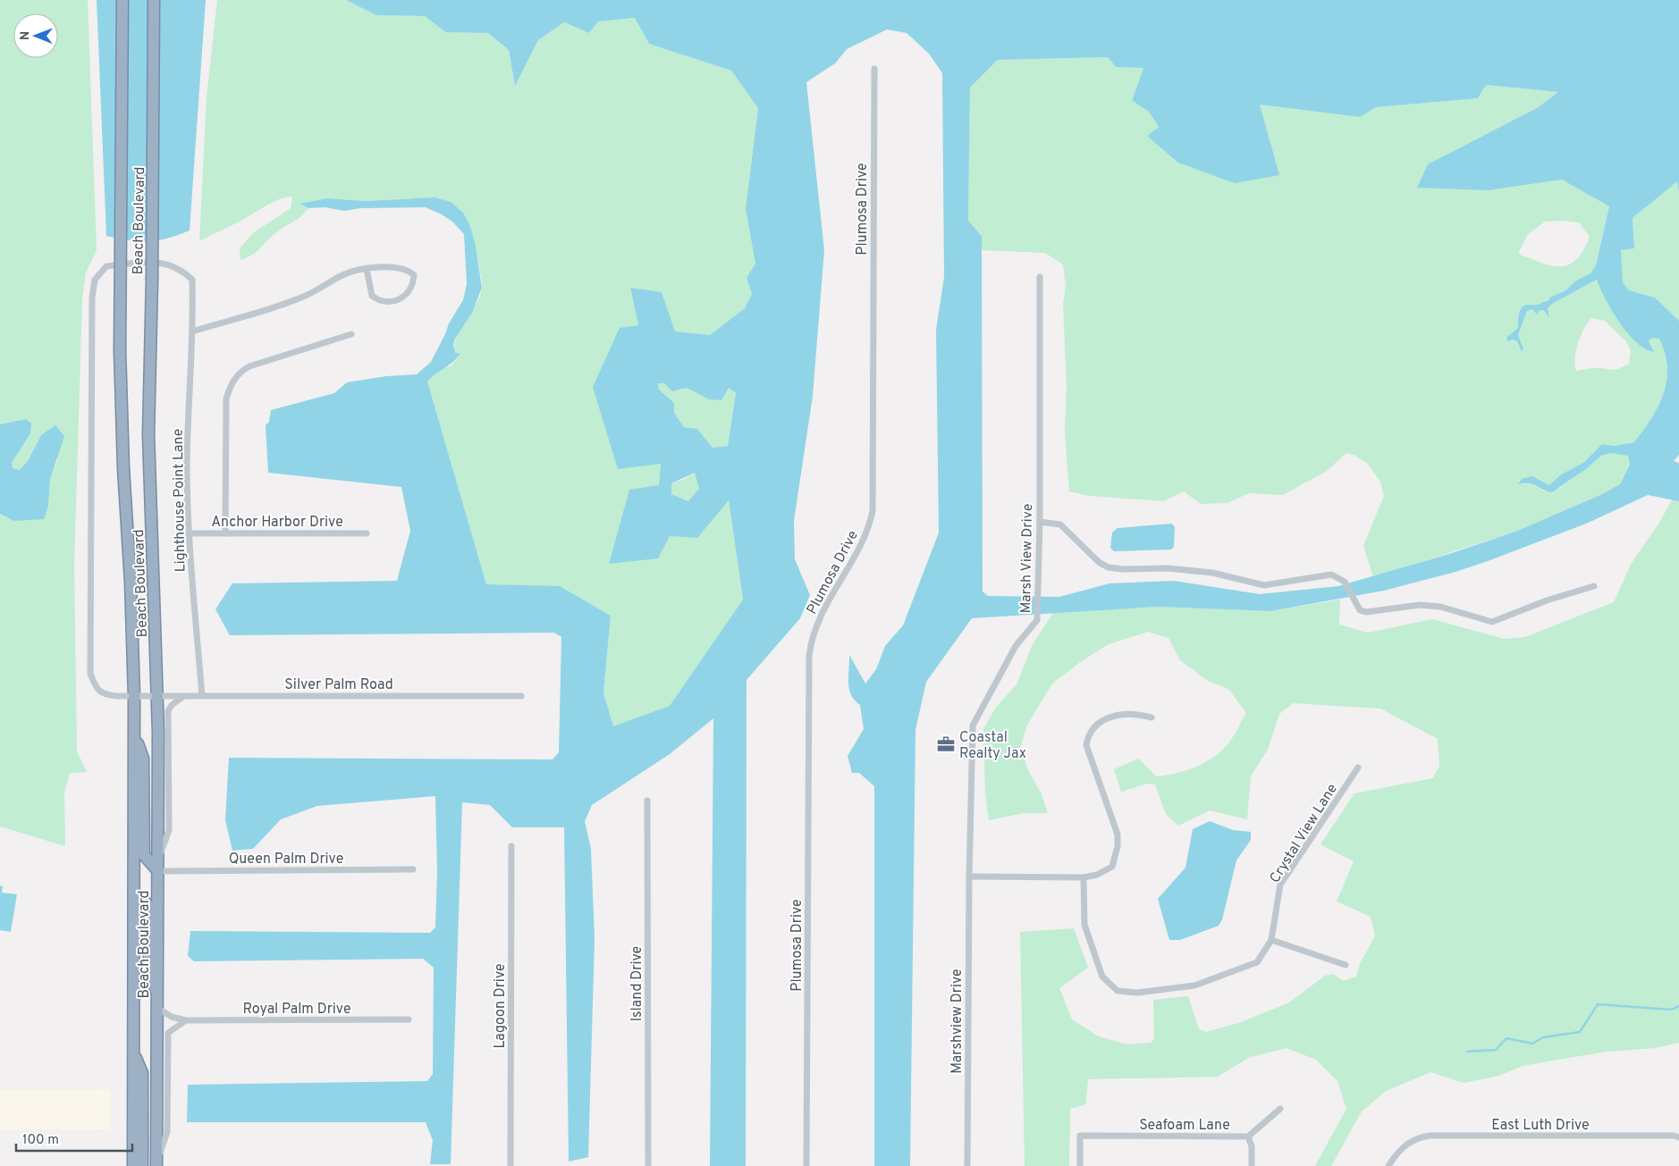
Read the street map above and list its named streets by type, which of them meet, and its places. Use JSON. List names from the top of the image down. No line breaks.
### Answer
{"streets":{"highway":["Beach Boulevard"],"street":["Plumosa Drive","Lighthouse Point Lane","Anchor Harbor Drive","Marsh View Drive","Silver Palm Road","Crystal View Lane","Queen Palm Drive","Island Drive","Lagoon Drive","Royal Palm Drive","Marshview Drive","Seafoam Lane","East Luth Drive"]},"crossings":[["Beach Boulevard","Silver Palm Road"],["Beach Boulevard","Queen Palm Drive"],["Beach Boulevard","Royal Palm Drive"],["Lighthouse Point Lane","Anchor Harbor Drive"],["Lighthouse Point Lane","Silver Palm Road"],["Marsh View Drive","Marshview Drive"]],"places":{"office":["Coastal Realty Jax"]},"scale_bar":"100 m","north":"left"}
